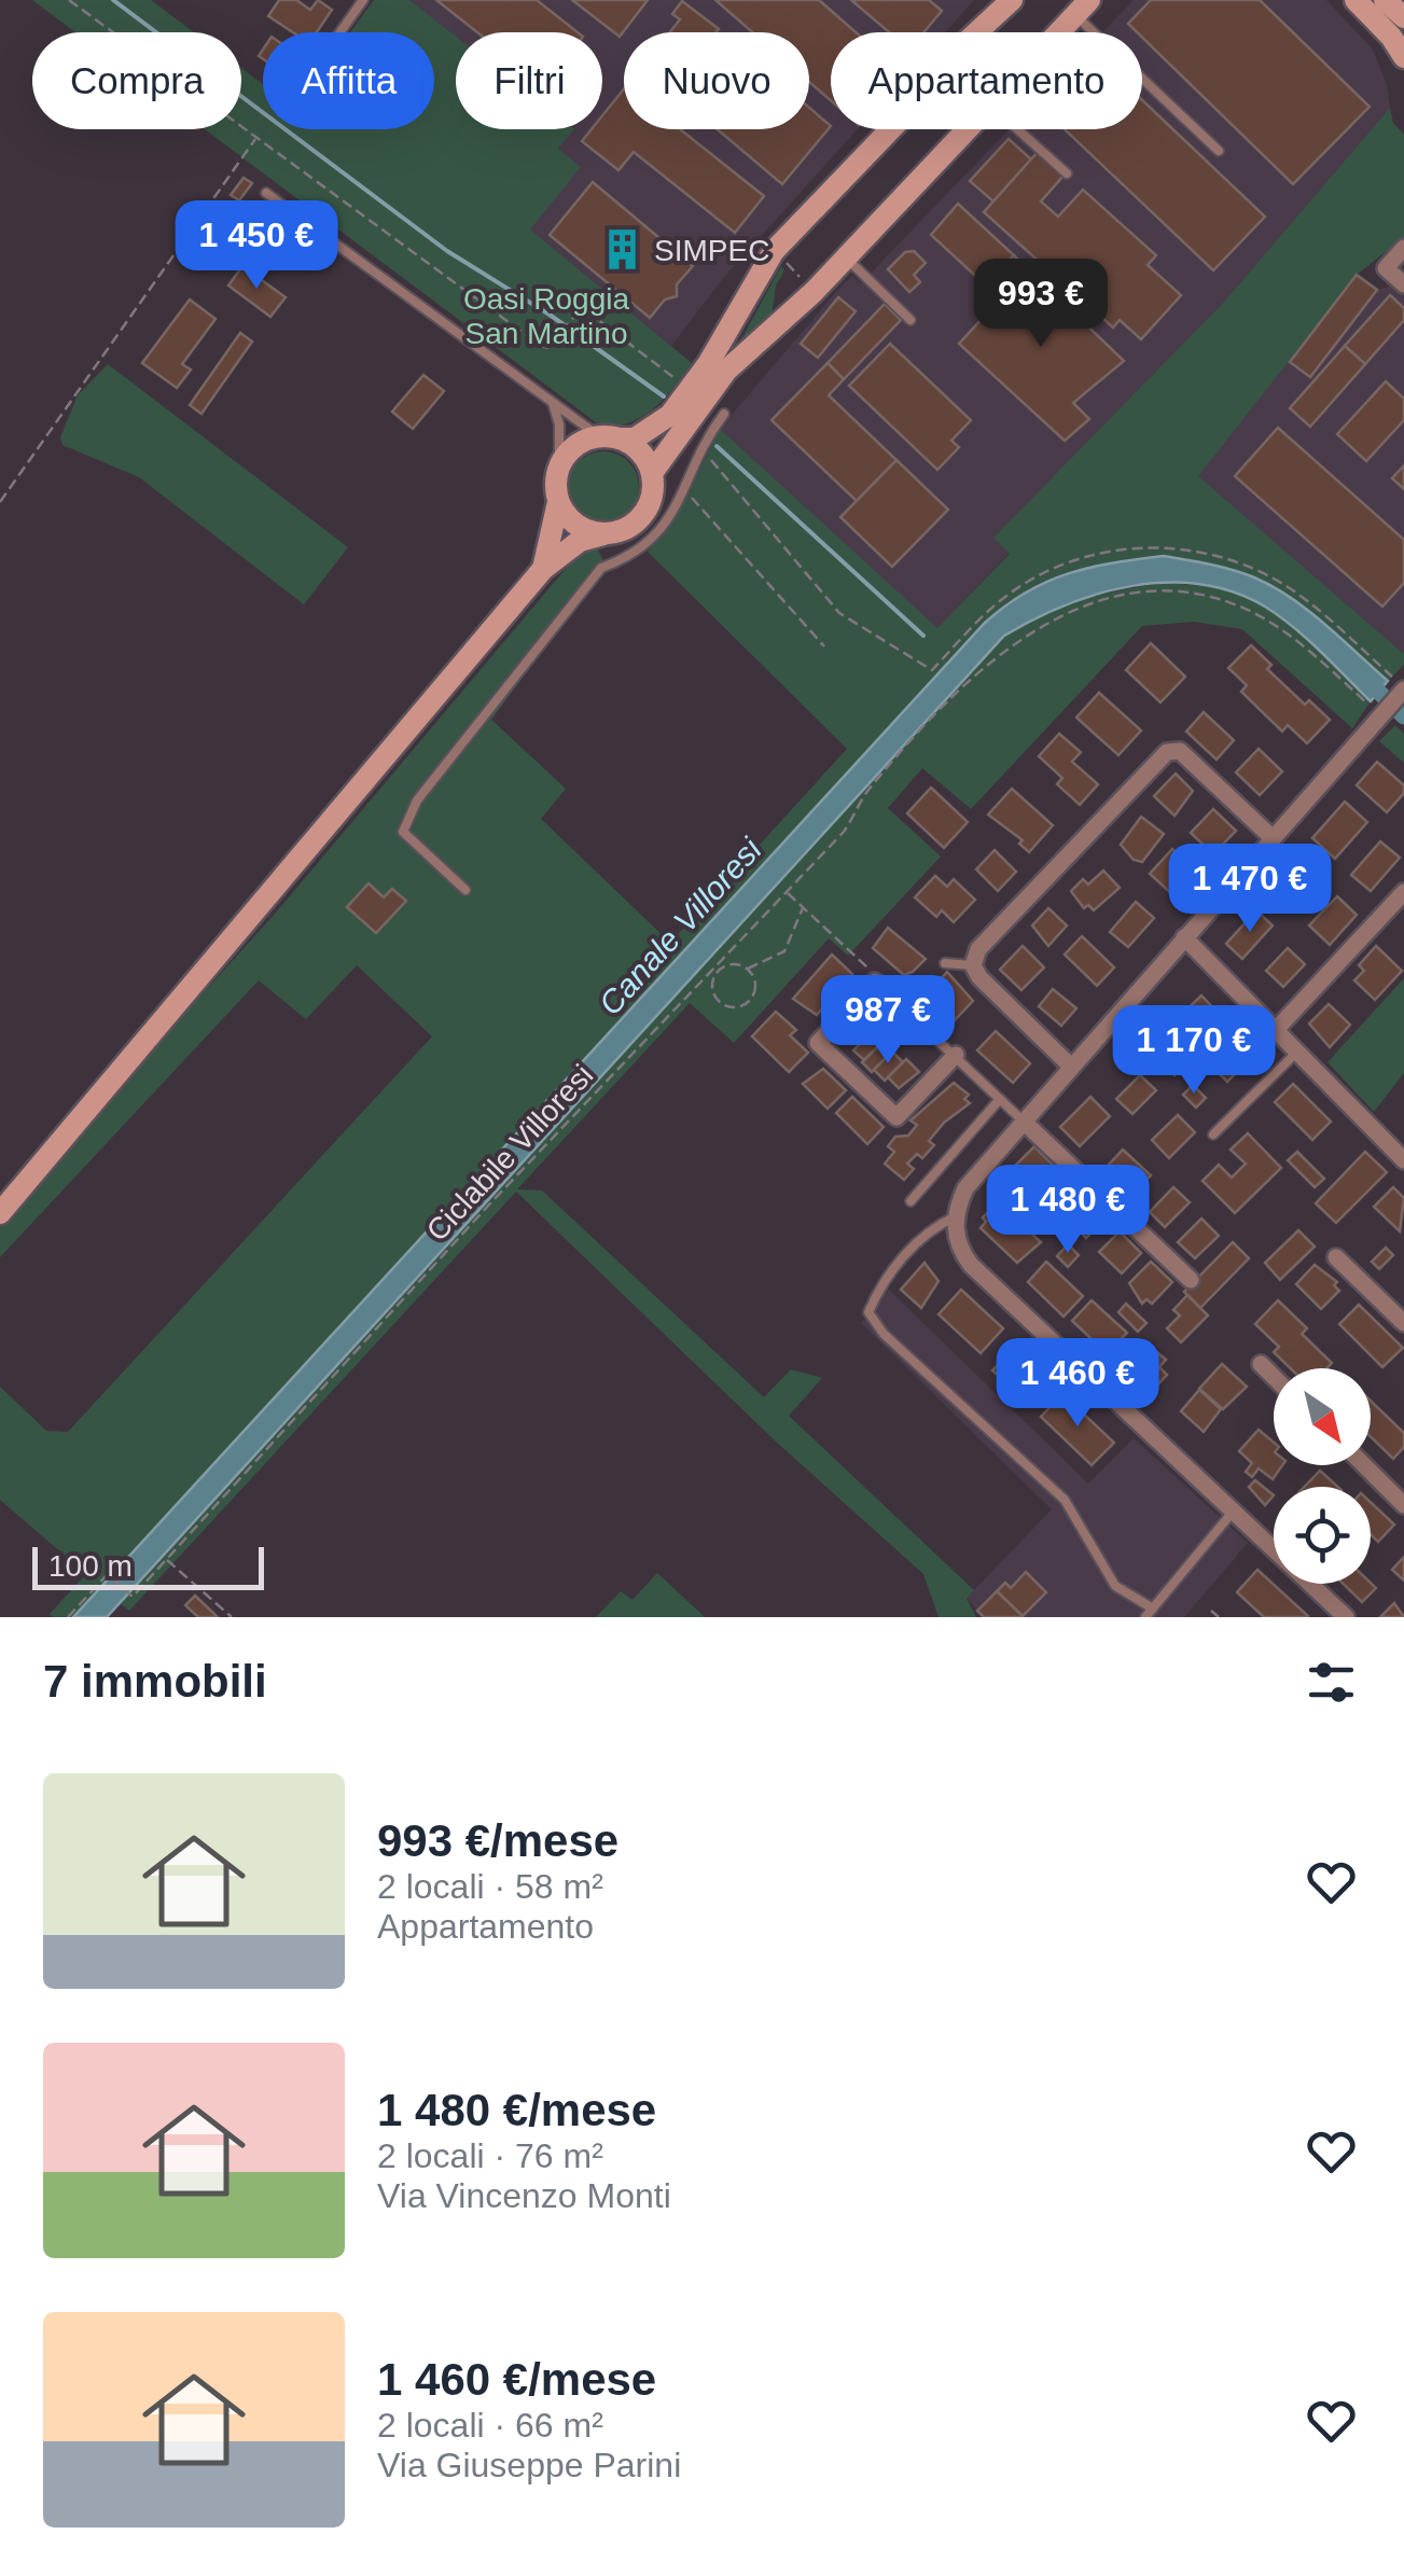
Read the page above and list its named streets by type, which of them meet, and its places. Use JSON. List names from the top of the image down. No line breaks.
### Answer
{"streets":{"path":["Ciclabile Villoresi"]},"water":["Canale Villoresi"],"parks":["Oasi Roggia San Martino"],"places":{"building":["SIMPEC"]},"scale_bar":"100 m","north":"bottom right","page":{"chip":["Compra","Affitta","Filtri","Nuovo","Appartamento"],"price":["1 450 €","993 €","1 470 €","987 €","1 170 €","1 480 €","1 460 €"],"scale":"100 m","heading":"7 immobili","list":[{"name":"993 €/mese","note":"2 locali · 58 m² · Appartamento"},{"name":"1 480 €/mese","note":"2 locali · 76 m² · Via Vincenzo Monti"},{"name":"1 460 €/mese","note":"2 locali · 66 m² · Via Giuseppe Parini"}]}}
